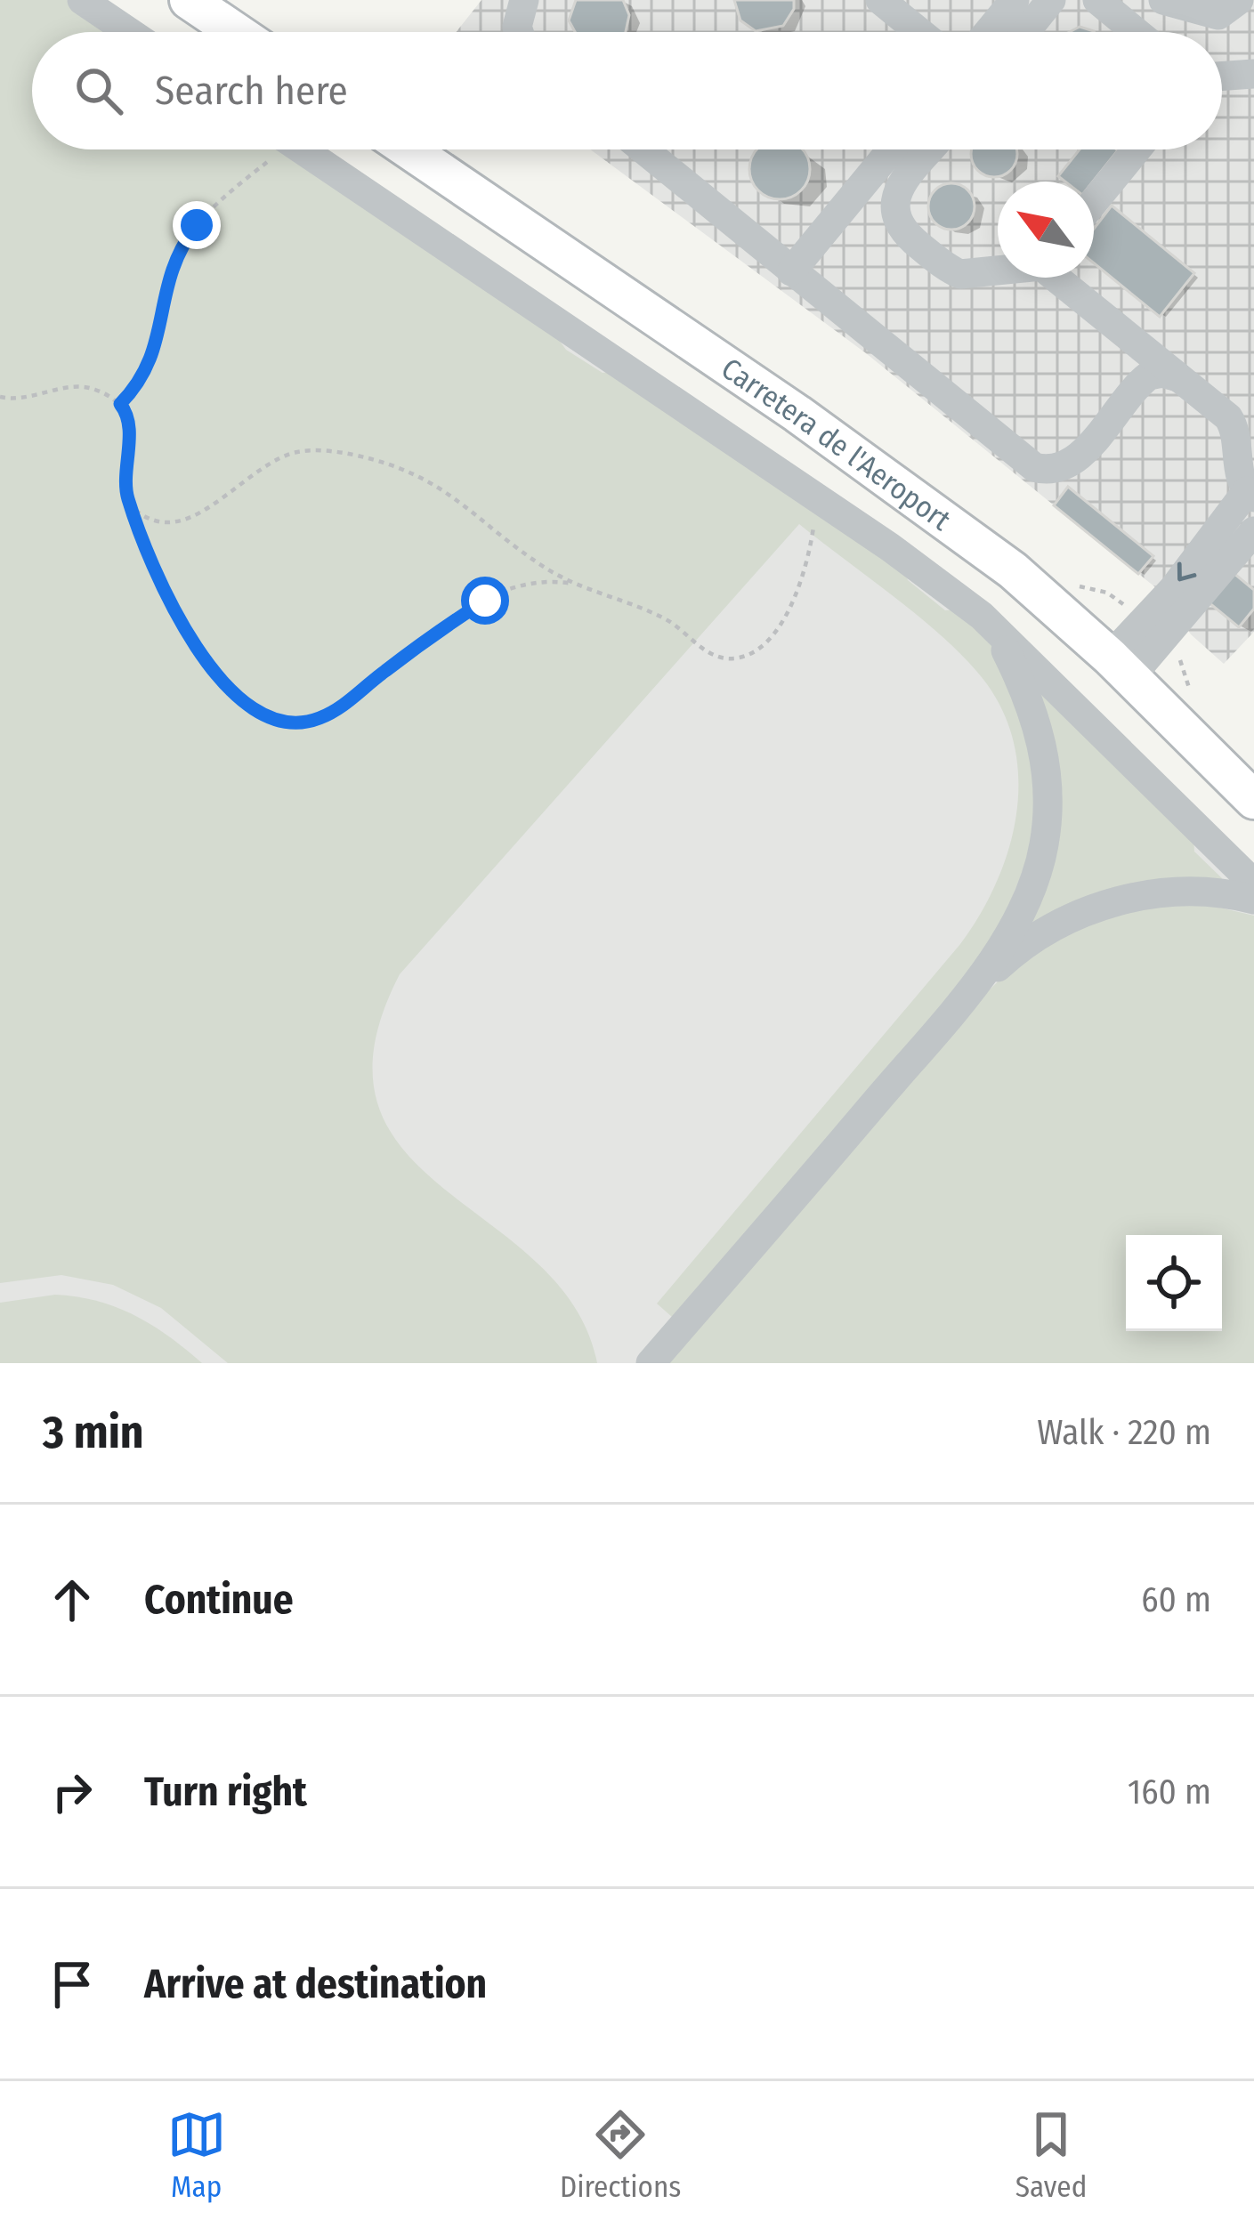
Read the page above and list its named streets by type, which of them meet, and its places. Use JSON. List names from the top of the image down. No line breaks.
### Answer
{"streets":{"main road":["Carretera de l'Aeroport"]},"north":"top left","page":{"search":"Search here","heading":["3 min","Walk · 220 m"],"list":[["Continue","60 m"],["Turn right","160 m"],"Arrive at destination"],"nav":["Map","Directions","Saved"]}}
